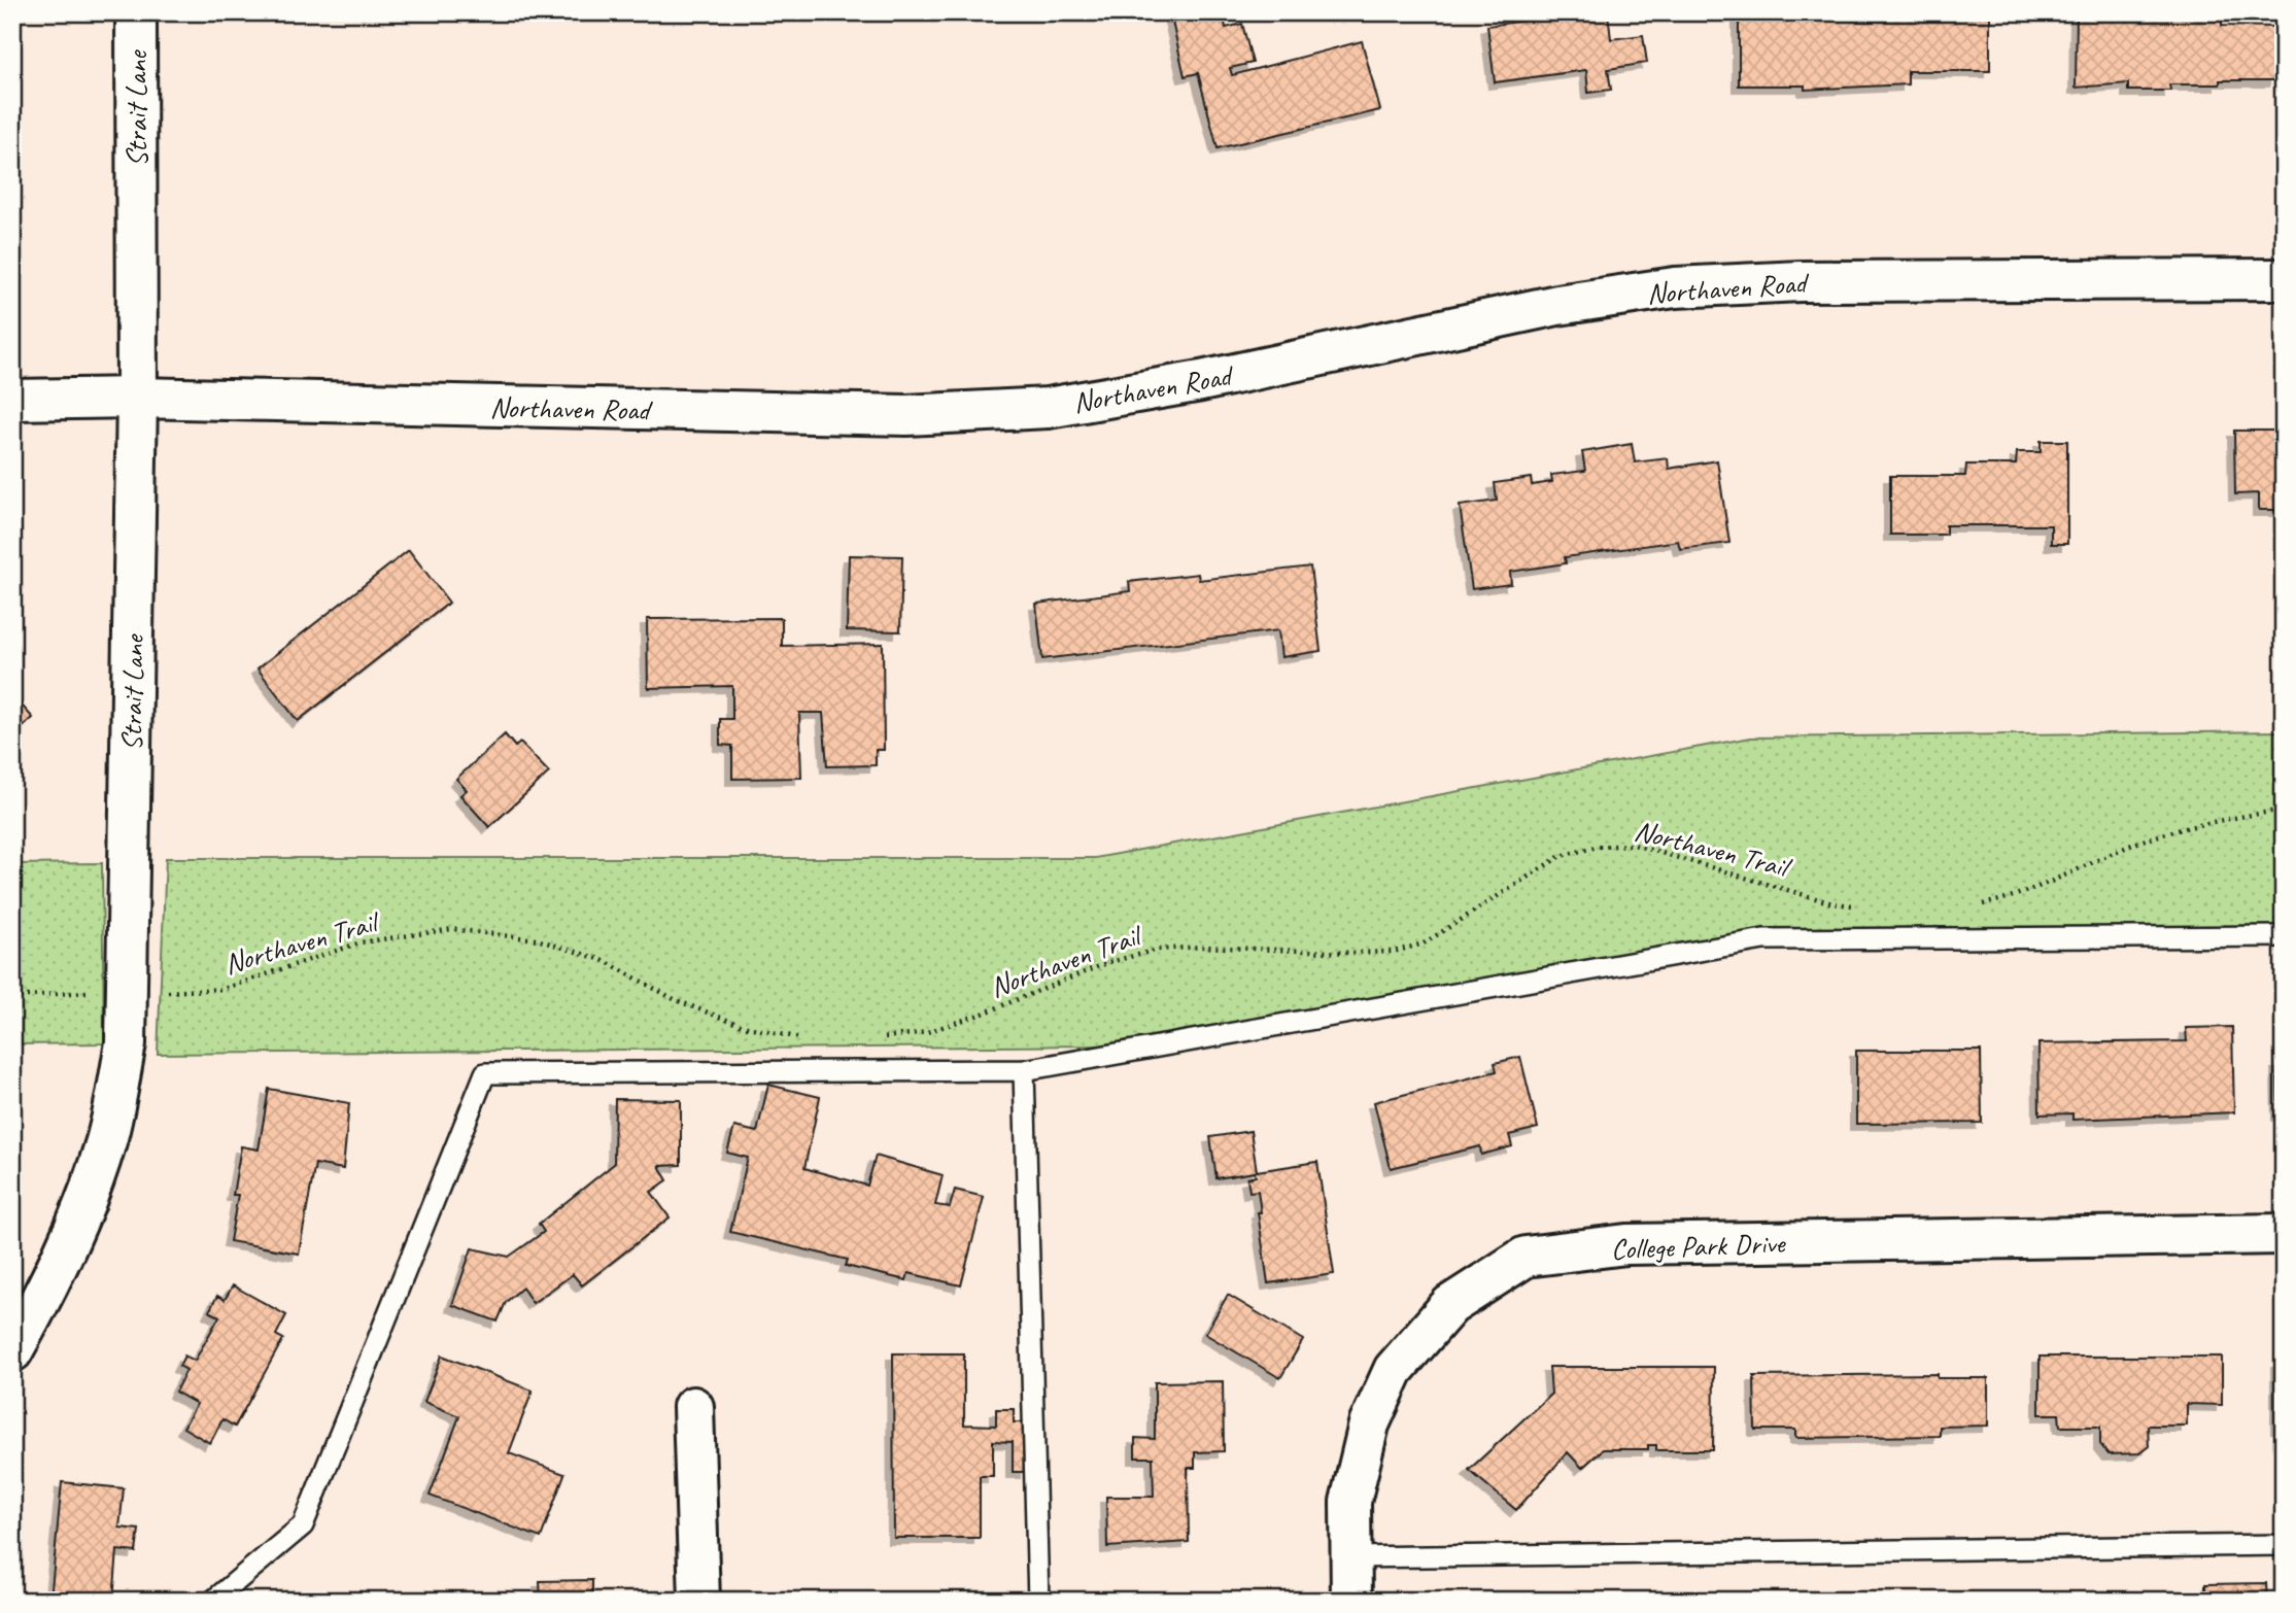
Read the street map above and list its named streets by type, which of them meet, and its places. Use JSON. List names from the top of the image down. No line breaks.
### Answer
{"streets":{"street":["Strait Lane","Northaven Road","College Park Drive"],"path":["Northaven Trail"]},"crossings":[["Strait Lane","Northaven Road"],["Strait Lane","Northaven Trail"]]}
